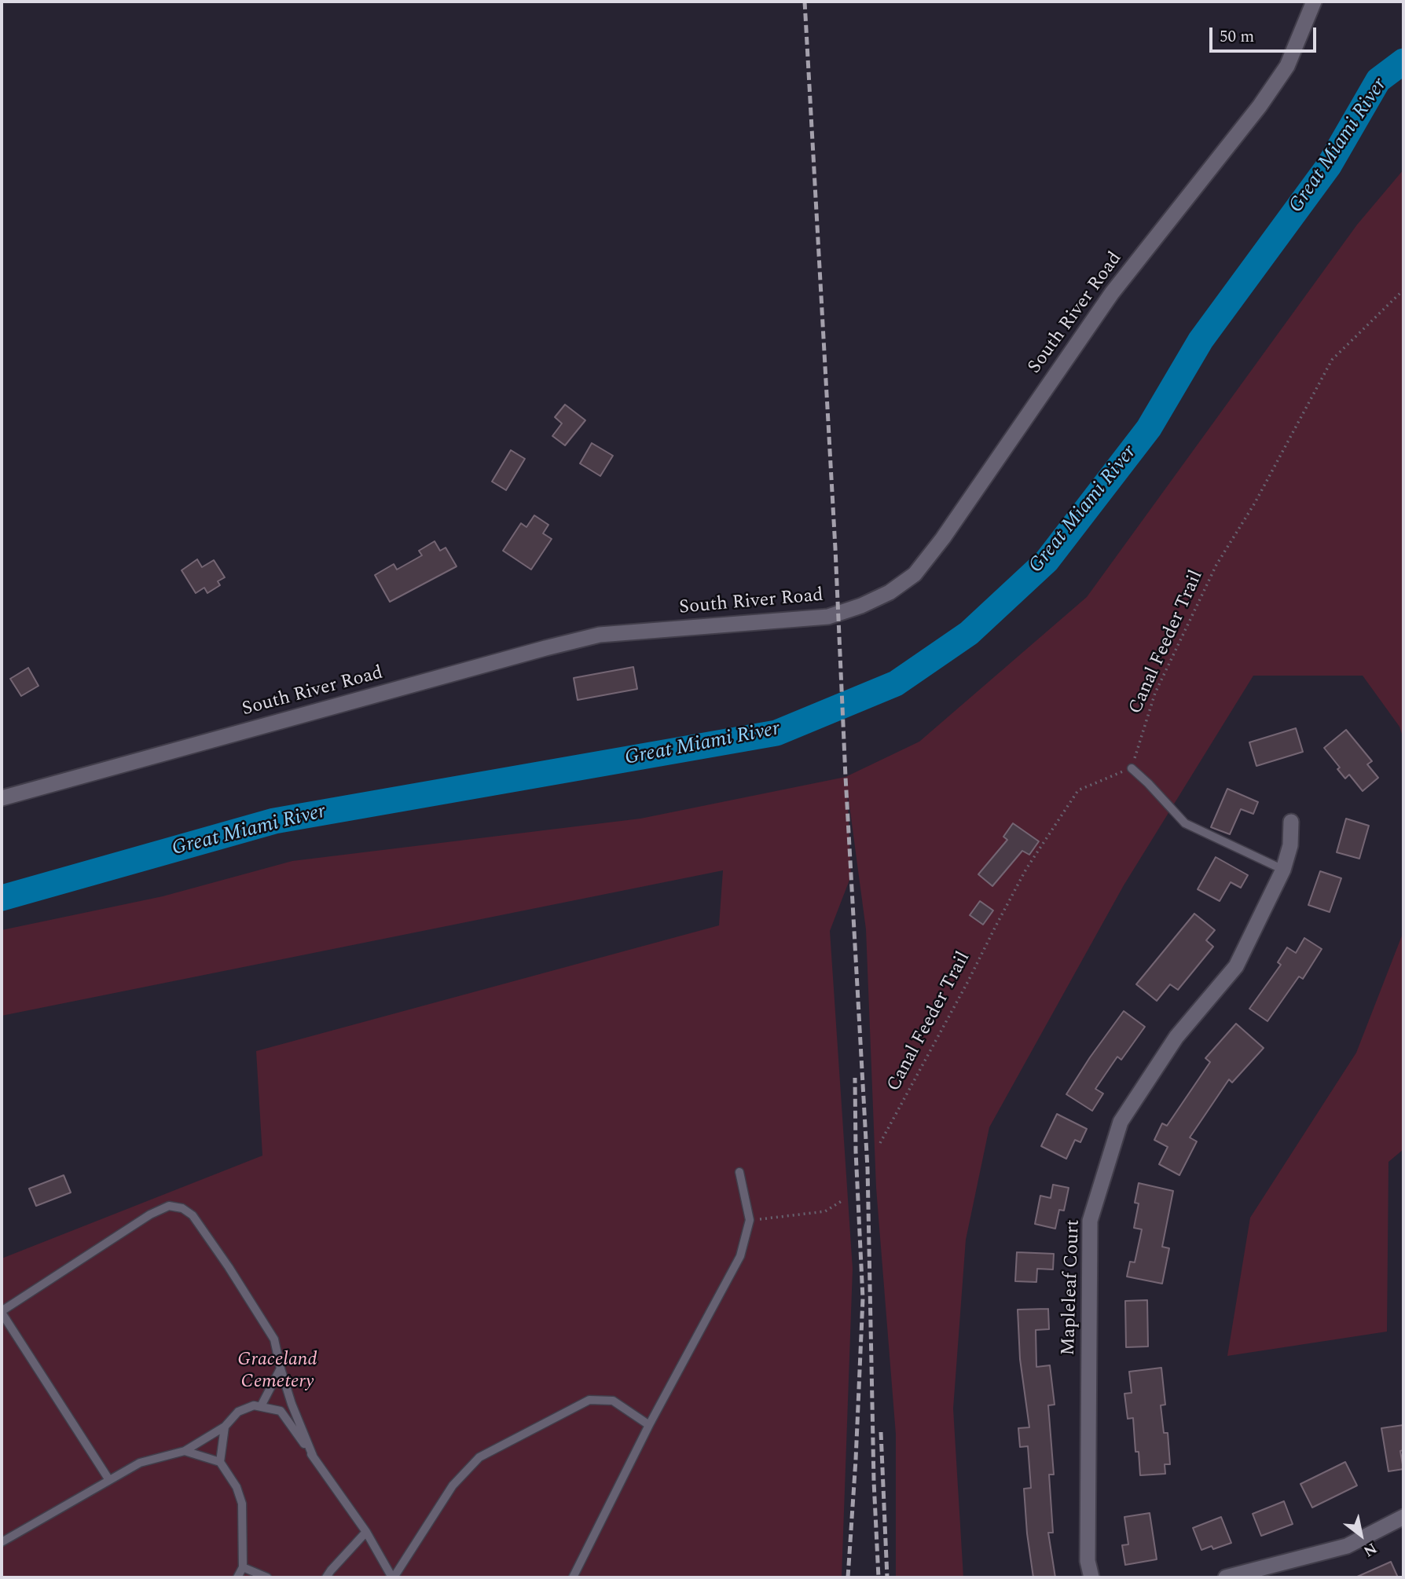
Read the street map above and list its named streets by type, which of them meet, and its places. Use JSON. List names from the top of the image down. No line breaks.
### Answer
{"streets":{"street":["South River Road","Mapleleaf Court"],"path":["Canal Feeder Trail"]},"water":["Great Miami River"],"parks":["Graceland Cemetery"],"scale_bar":"50 m","north":"bottom right"}
